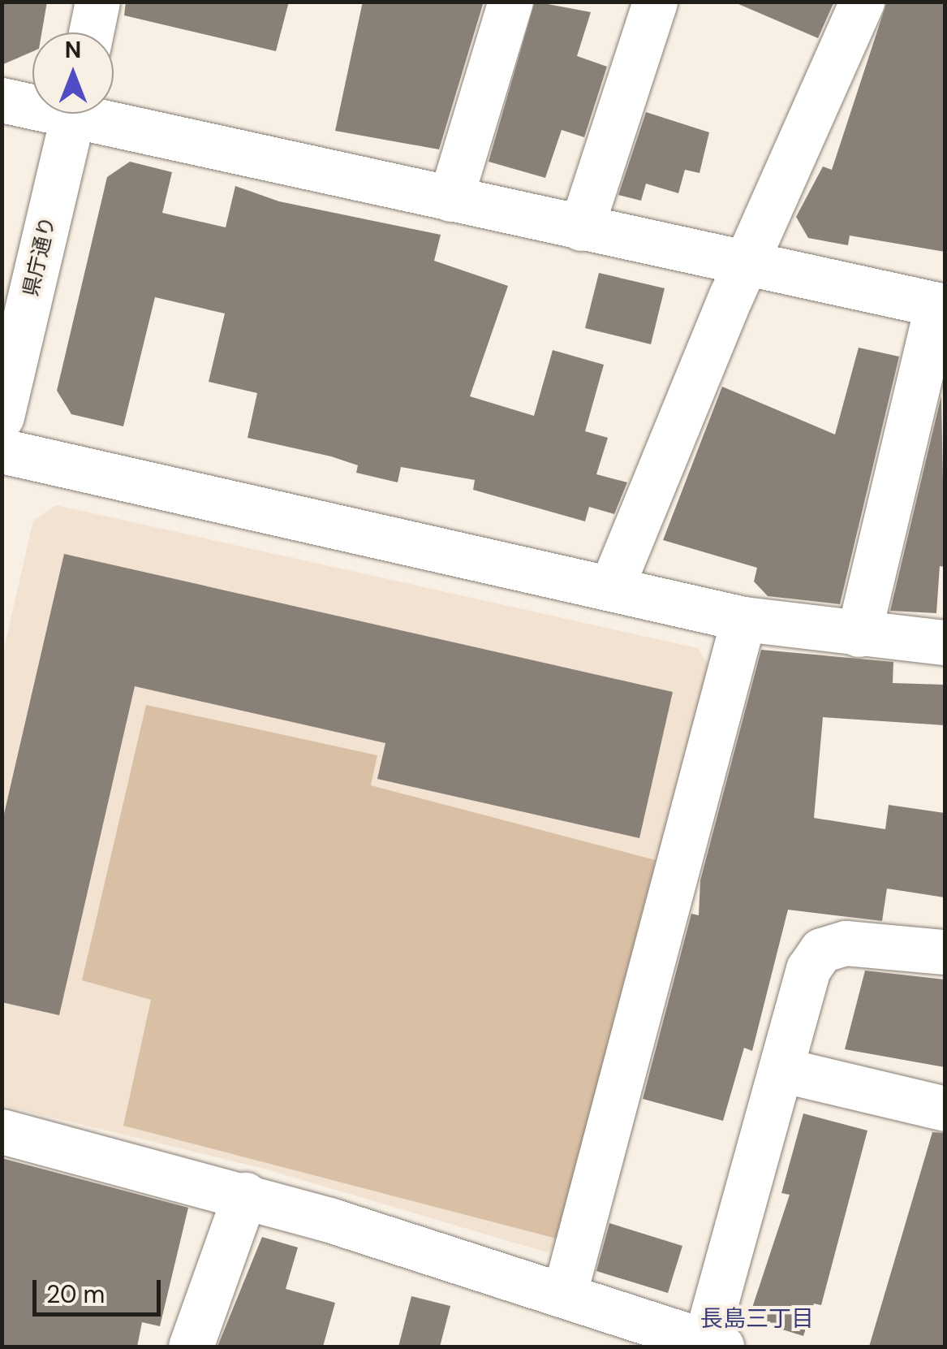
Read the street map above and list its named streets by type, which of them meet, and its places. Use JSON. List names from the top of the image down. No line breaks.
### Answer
{"streets":{"street":["県庁通り"]},"districts":["長島三丁目"],"scale_bar":"20 m","north":"top"}
